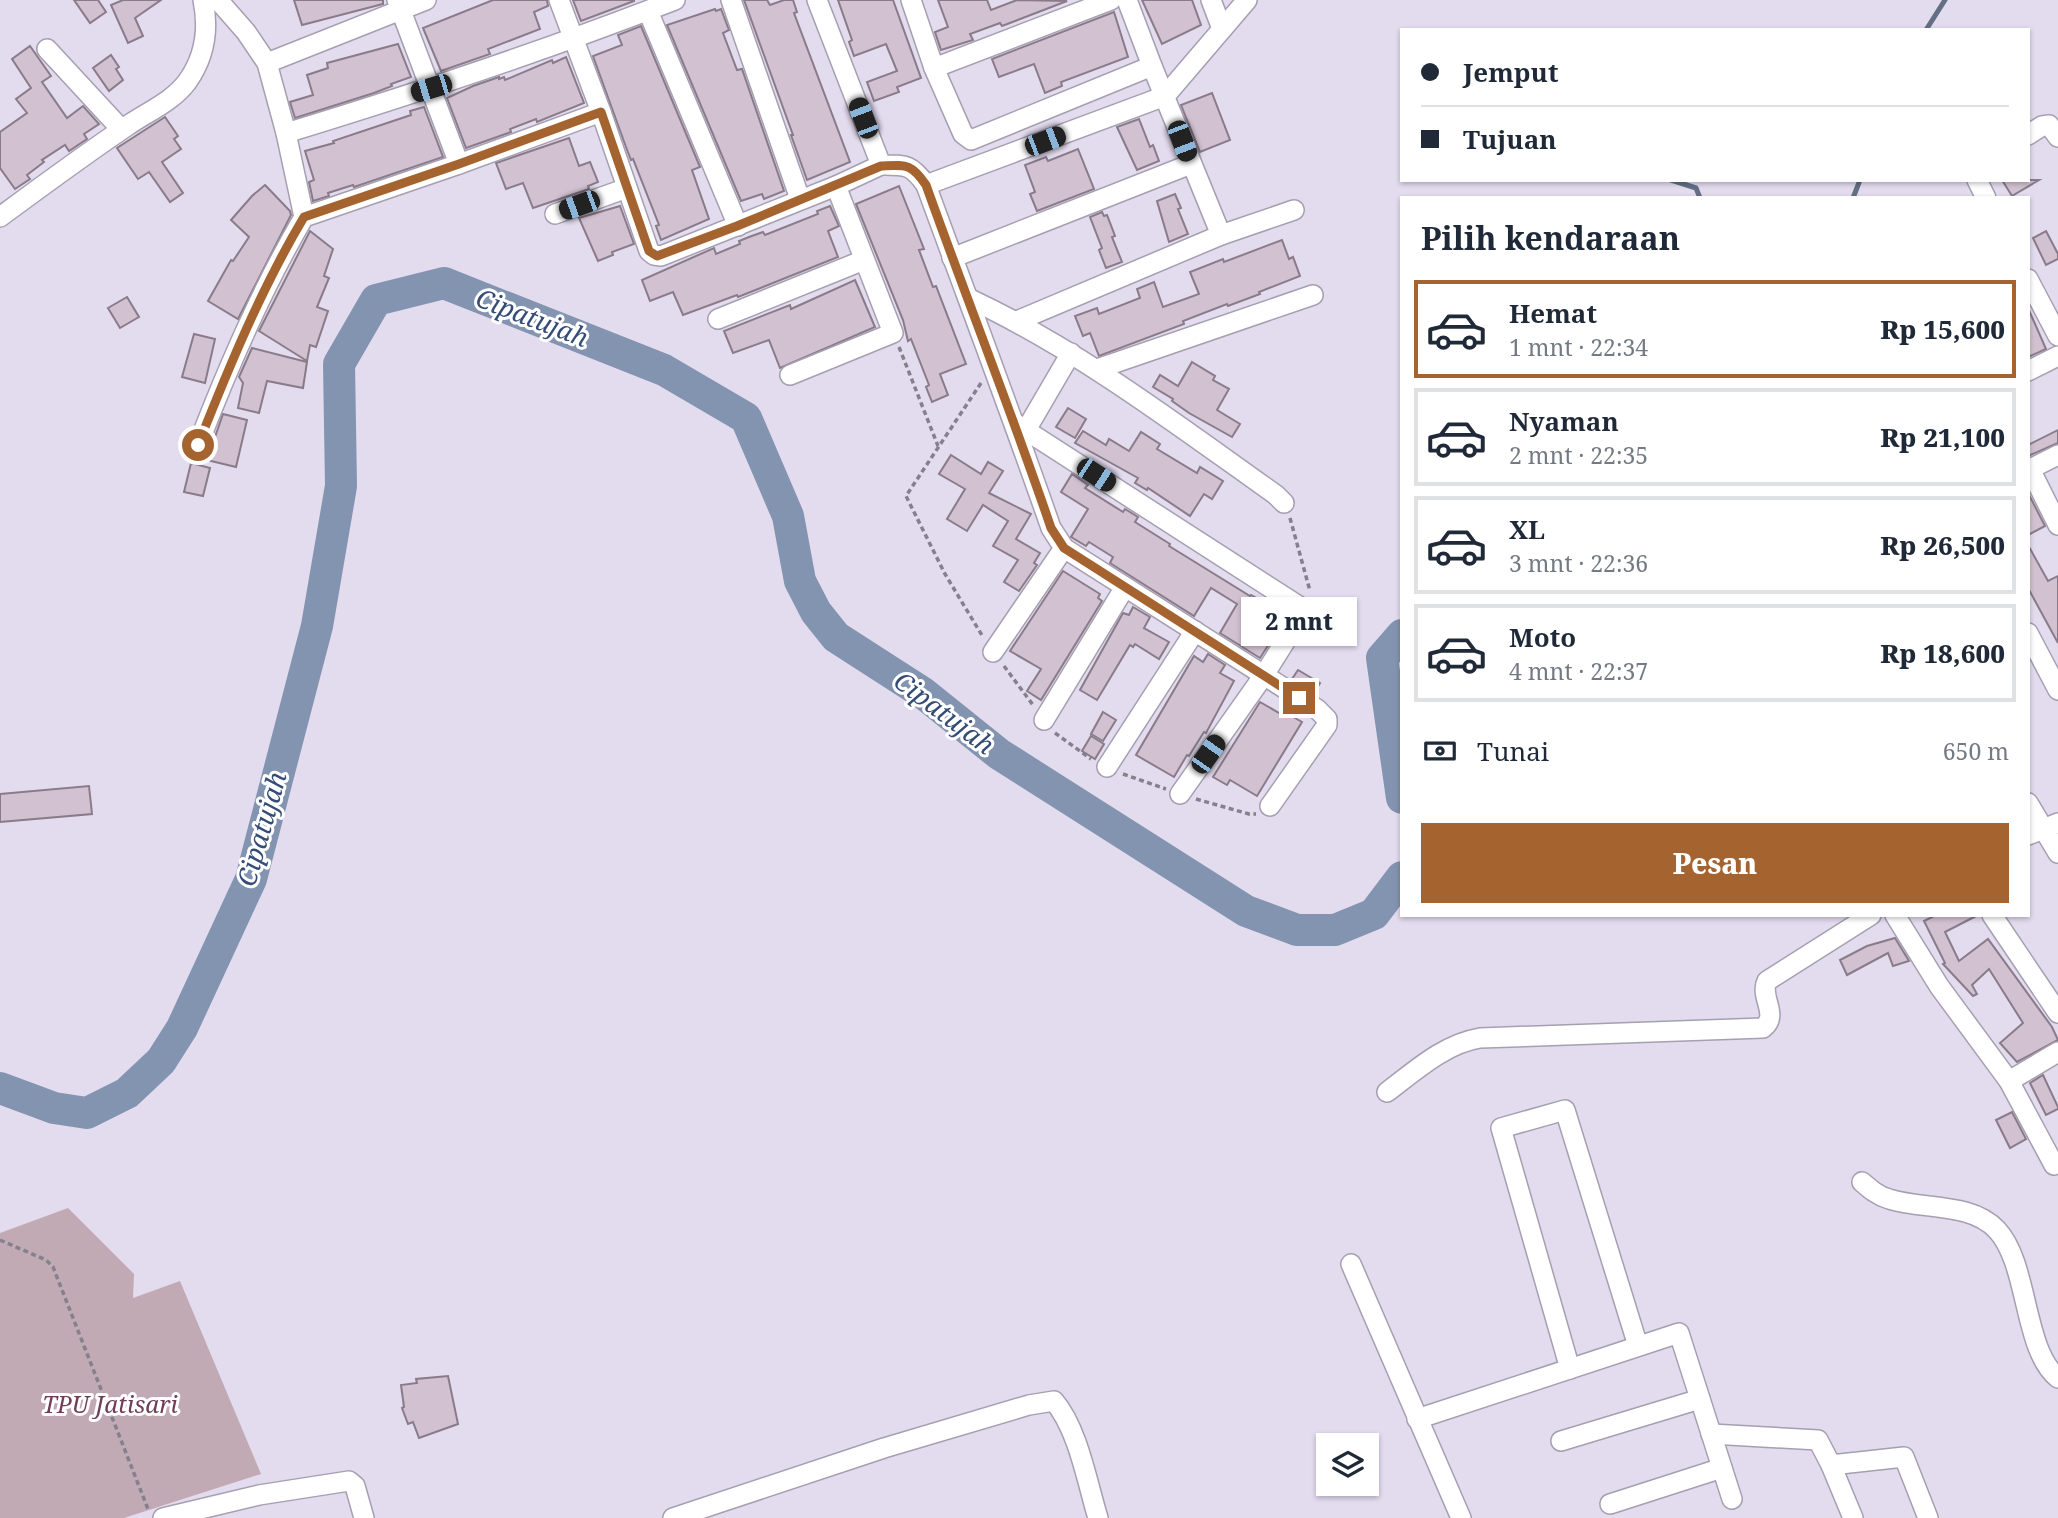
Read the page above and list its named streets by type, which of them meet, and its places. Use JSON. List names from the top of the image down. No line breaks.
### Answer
{"water":["Cipatujah"],"parks":["TPU Jatisari"],"page":{"banner":["Jemput","Tujuan"],"heading":"Pilih kendaraan","list":[{"name":"Hemat","note":"1 mnt · 22:34","value":"Rp 15,600"},{"name":"Nyaman","note":"2 mnt · 22:35","value":"Rp 21,100"},{"name":"XL","note":"3 mnt · 22:36","value":"Rp 26,500"},{"name":"Moto","note":"4 mnt · 22:37","value":"Rp 18,600"}],"bubble":"2 mnt","pay":["Tunai","650 m"],"buttons":"Pesan"}}
